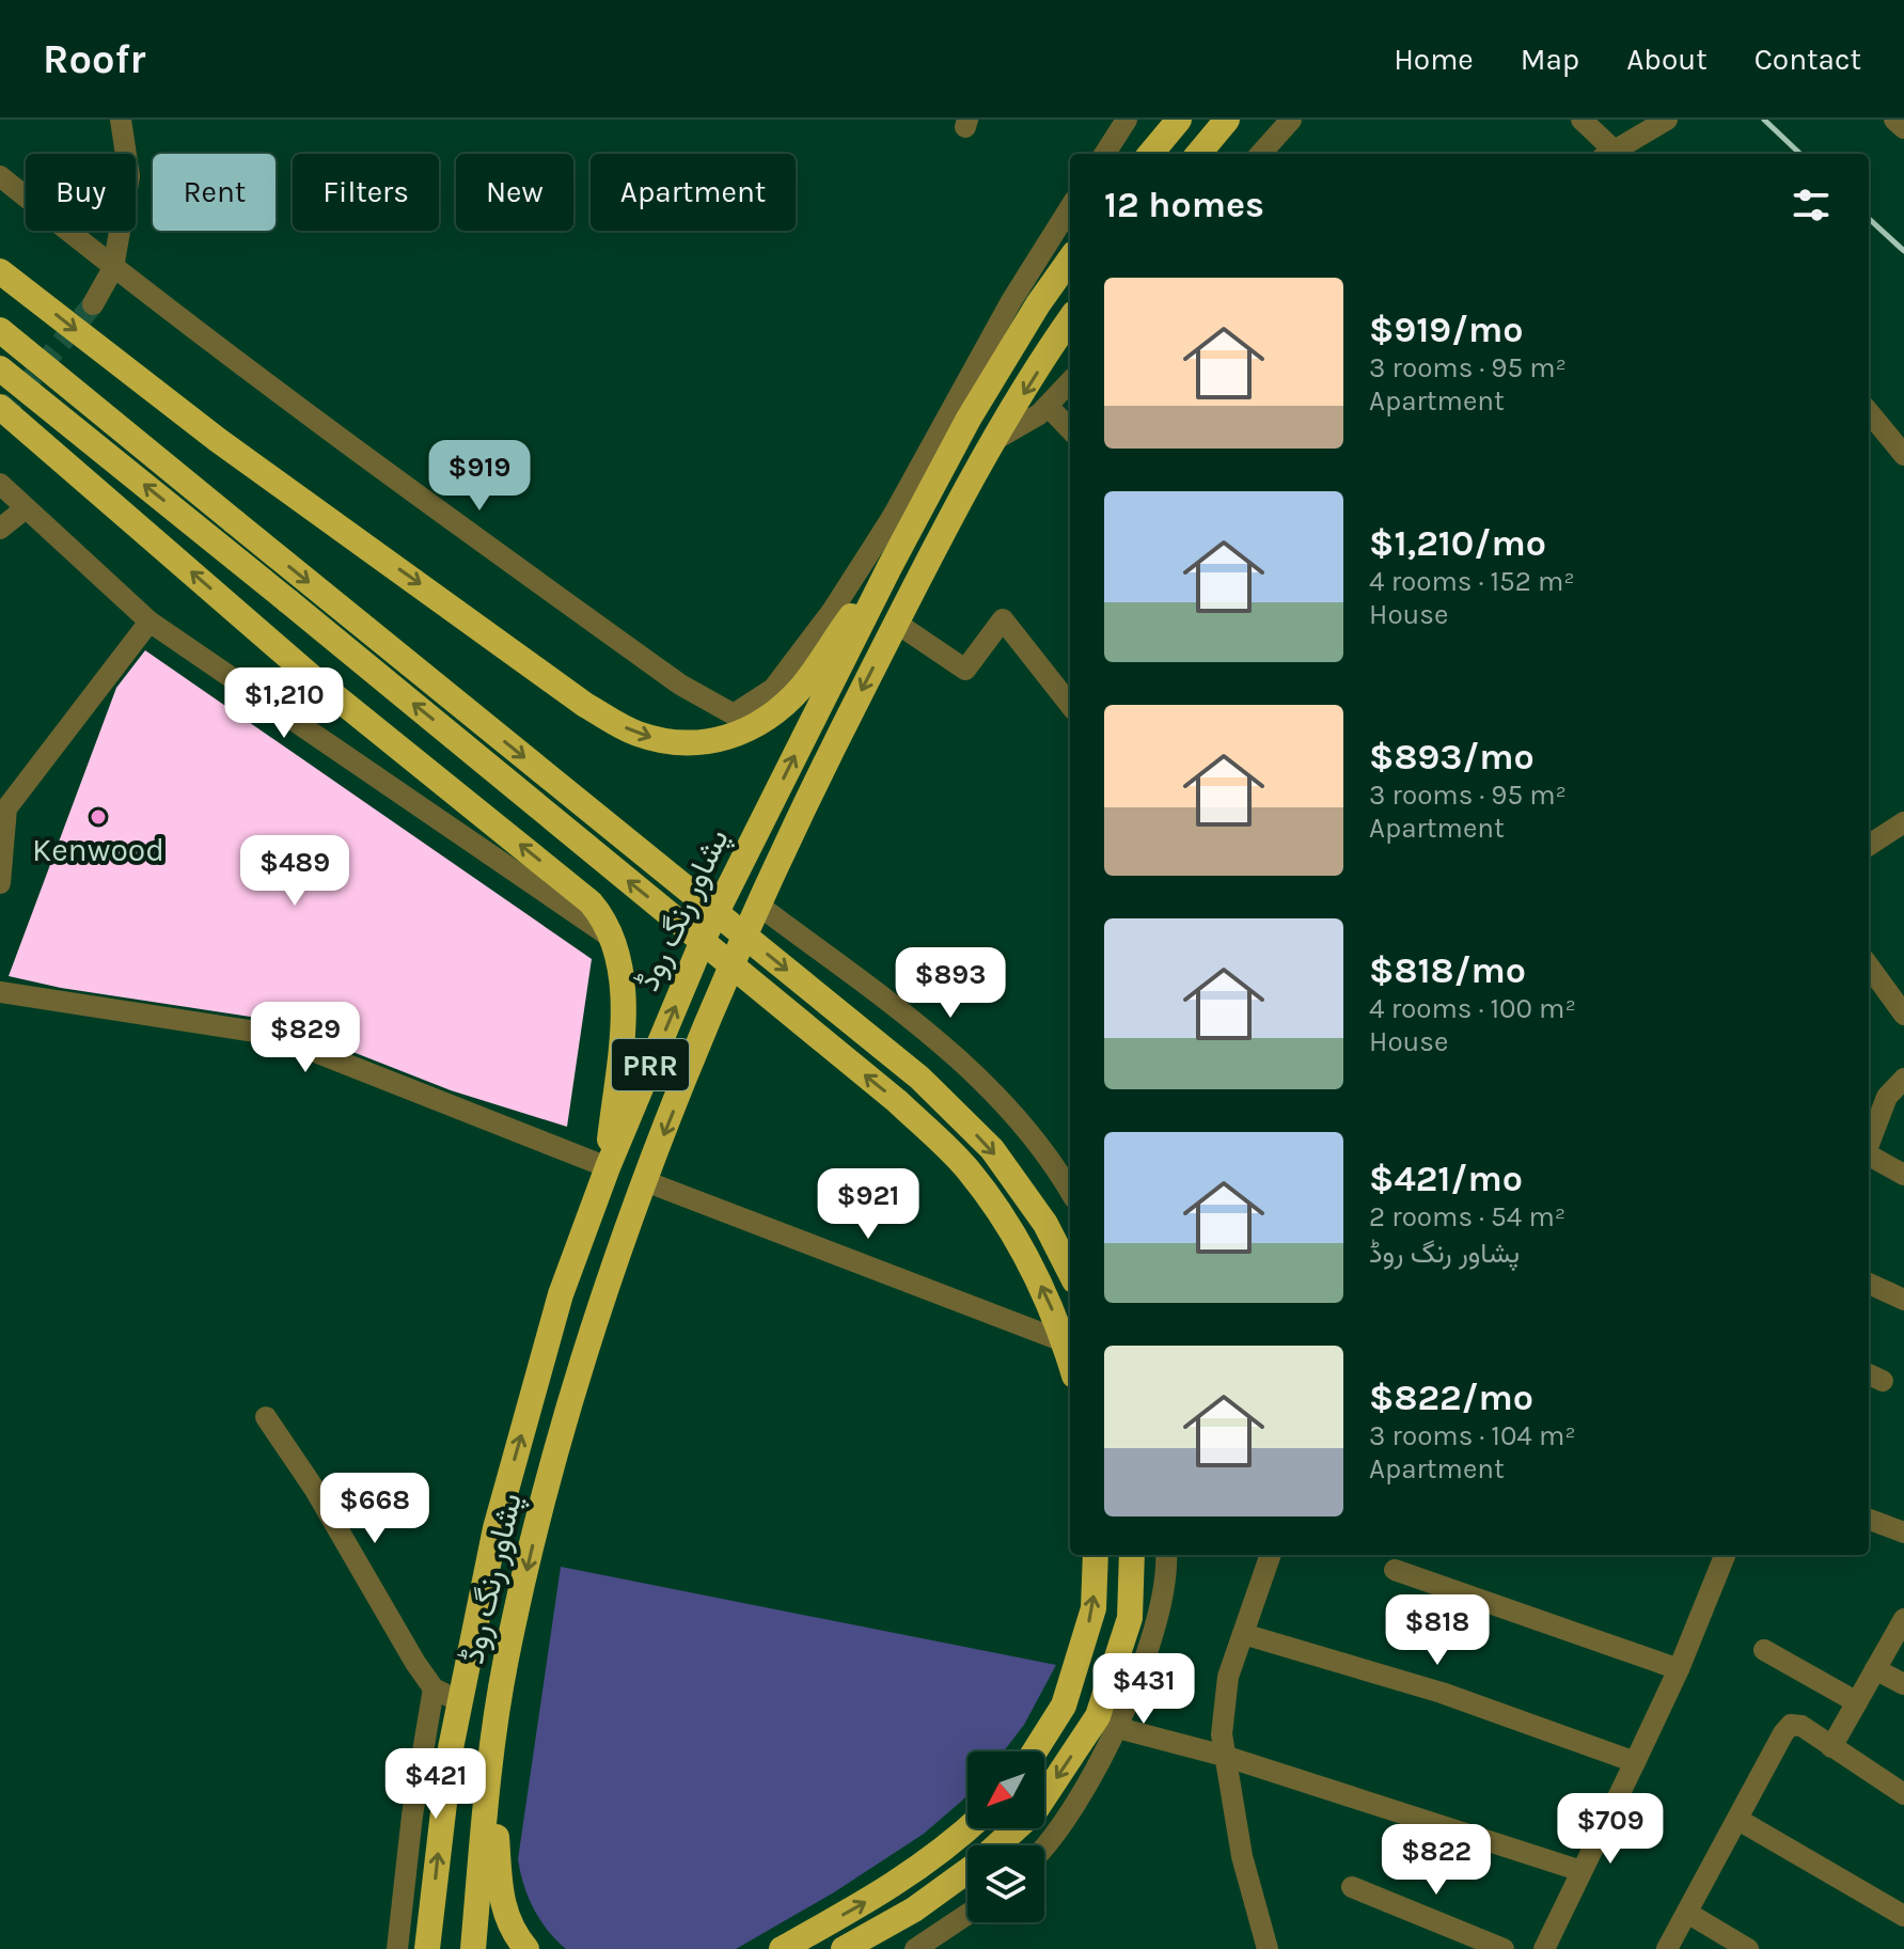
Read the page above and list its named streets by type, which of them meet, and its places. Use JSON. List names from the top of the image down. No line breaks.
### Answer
{"streets":{"highway":["پشاور رنگ روڈ","PRR"]},"places":["Kenwood"],"north":"bottom left","page":{"header":"Roofr","nav":["Home","Map","About","Contact"],"chip":["Buy","Rent","Filters","New","Apartment"],"heading":"12 homes","list":[{"name":"$919/mo","note":"3 rooms · 95 m² · Apartment"},{"name":"$1,210/mo","note":"4 rooms · 152 m² · House"},{"name":"$893/mo","note":"3 rooms · 95 m² · Apartment"},{"name":"$818/mo","note":"4 rooms · 100 m² · House"},{"name":"$421/mo","note":"2 rooms · 54 m² · پشاور رنگ روڈ"},{"name":"$822/mo","note":"3 rooms · 104 m² · Apartment"}],"price":["$919","$1,210","$489","$893","$829","$921","$668","$818","$431","$421","$709","$822"]}}
